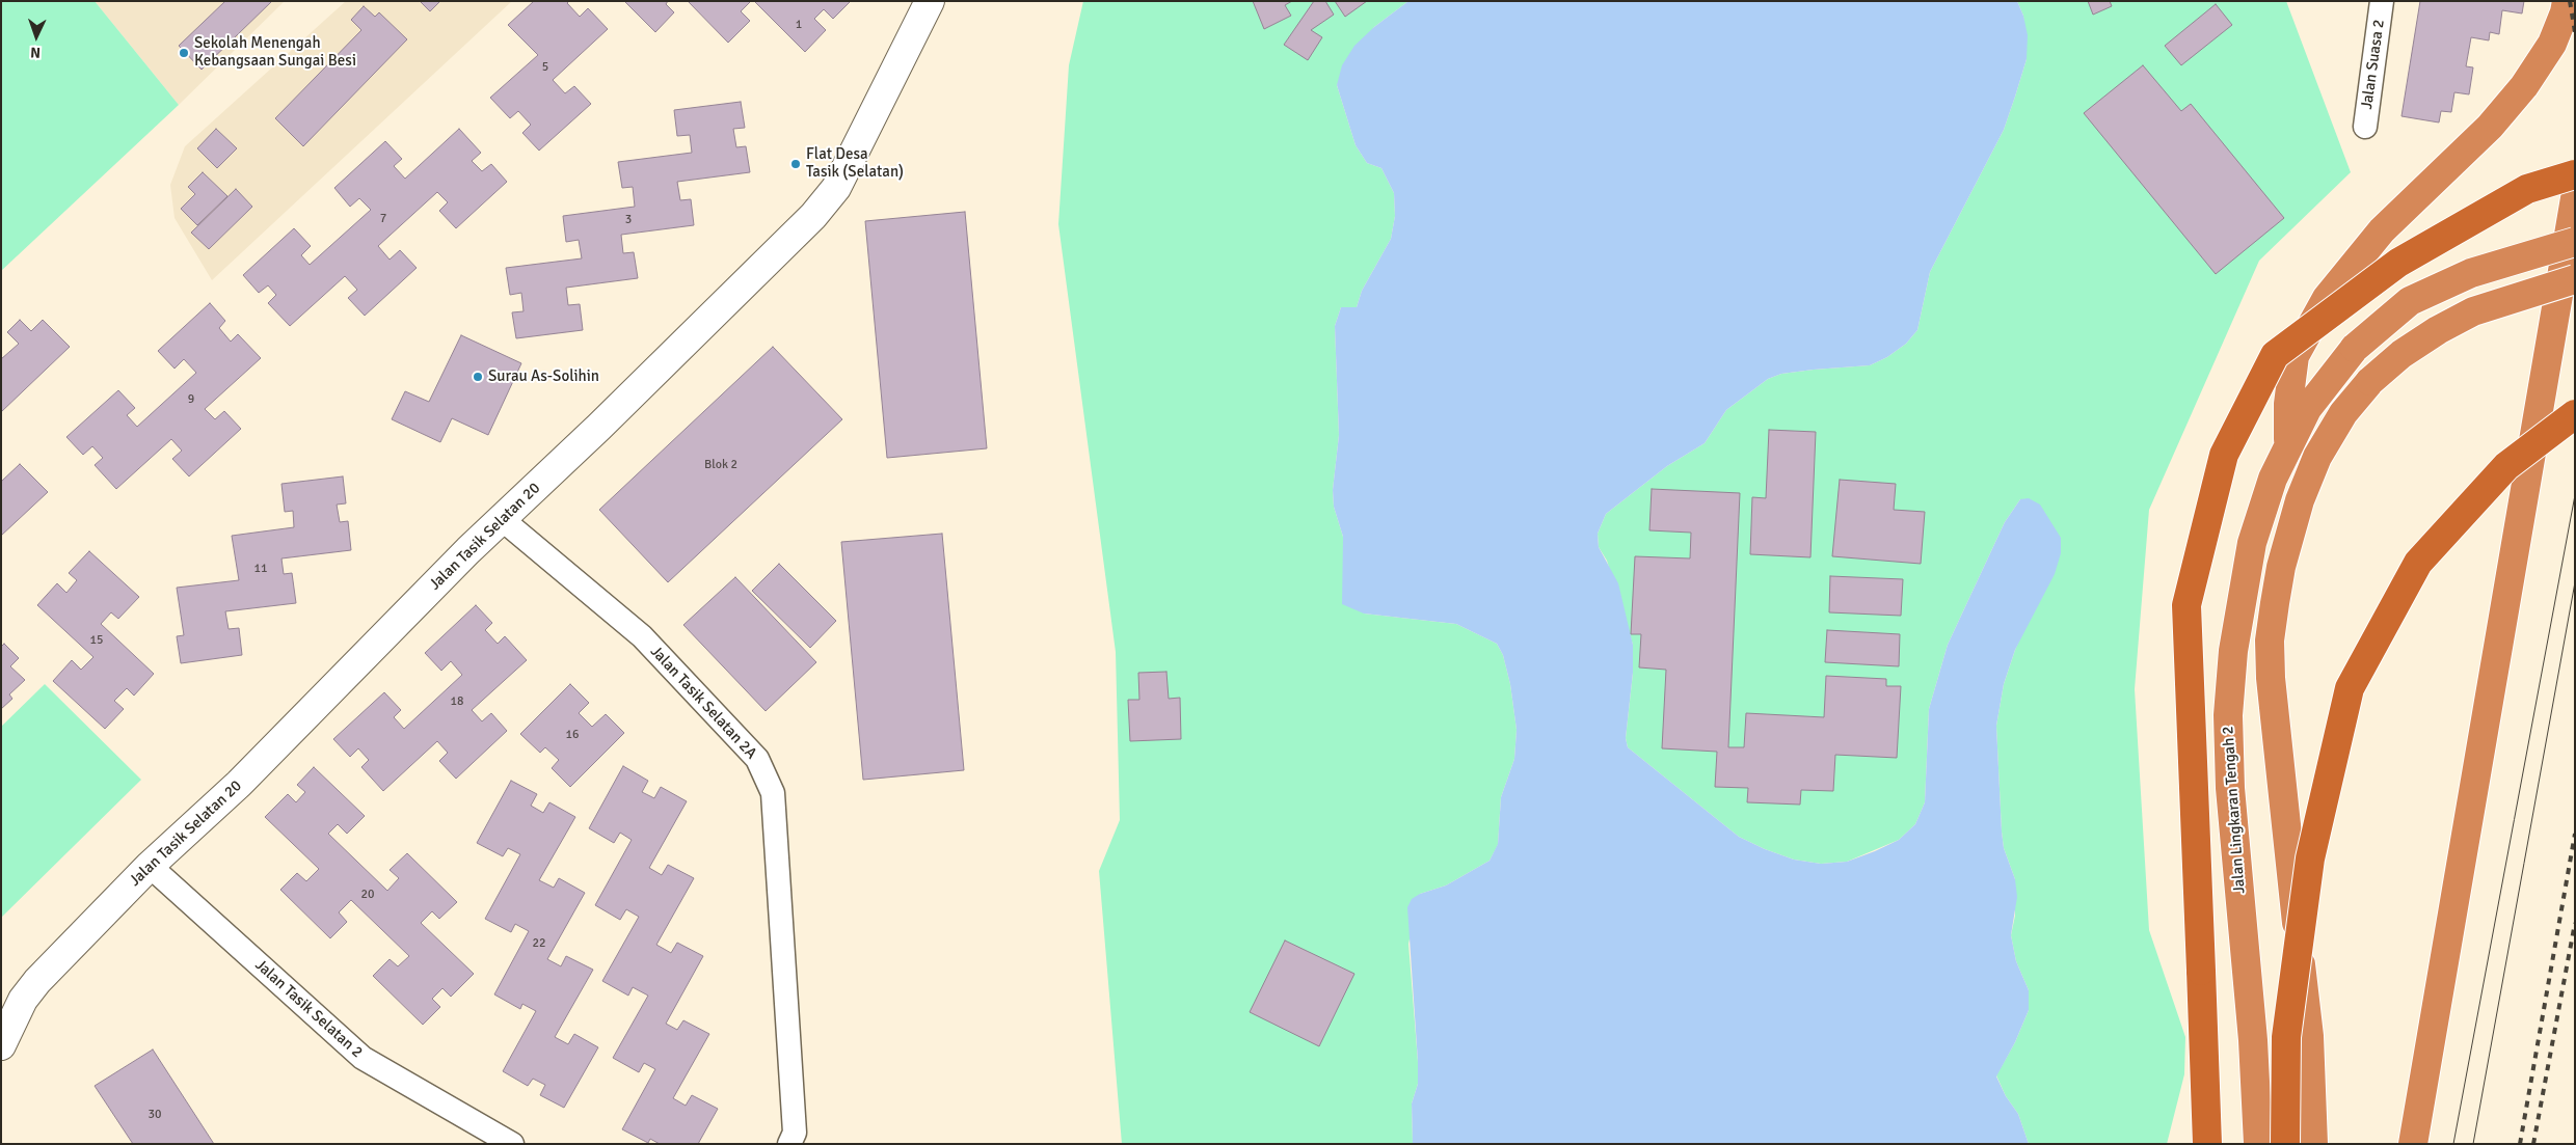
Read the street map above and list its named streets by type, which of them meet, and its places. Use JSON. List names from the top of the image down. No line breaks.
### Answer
{"streets":{"highway":["Jalan Lingkaran Tengah 2"],"street":["Jalan Suasa 2","Jalan Tasik Selatan 20","Jalan Tasik Selatan 2A","Jalan Tasik Selatan 2"]},"crossings":[["Jalan Tasik Selatan 20","Jalan Tasik Selatan 2A"],["Jalan Tasik Selatan 20","Jalan Tasik Selatan 2"]],"places":["Sekolah Menengah Kebangsaan Sungai Besi","Flat Desa Tasik (Selatan)","Surau As-Solihin"],"house_numbers":["1","5","7","3","9","Blok 2","11","15","18","16","20","22","30"],"north":"bottom"}
